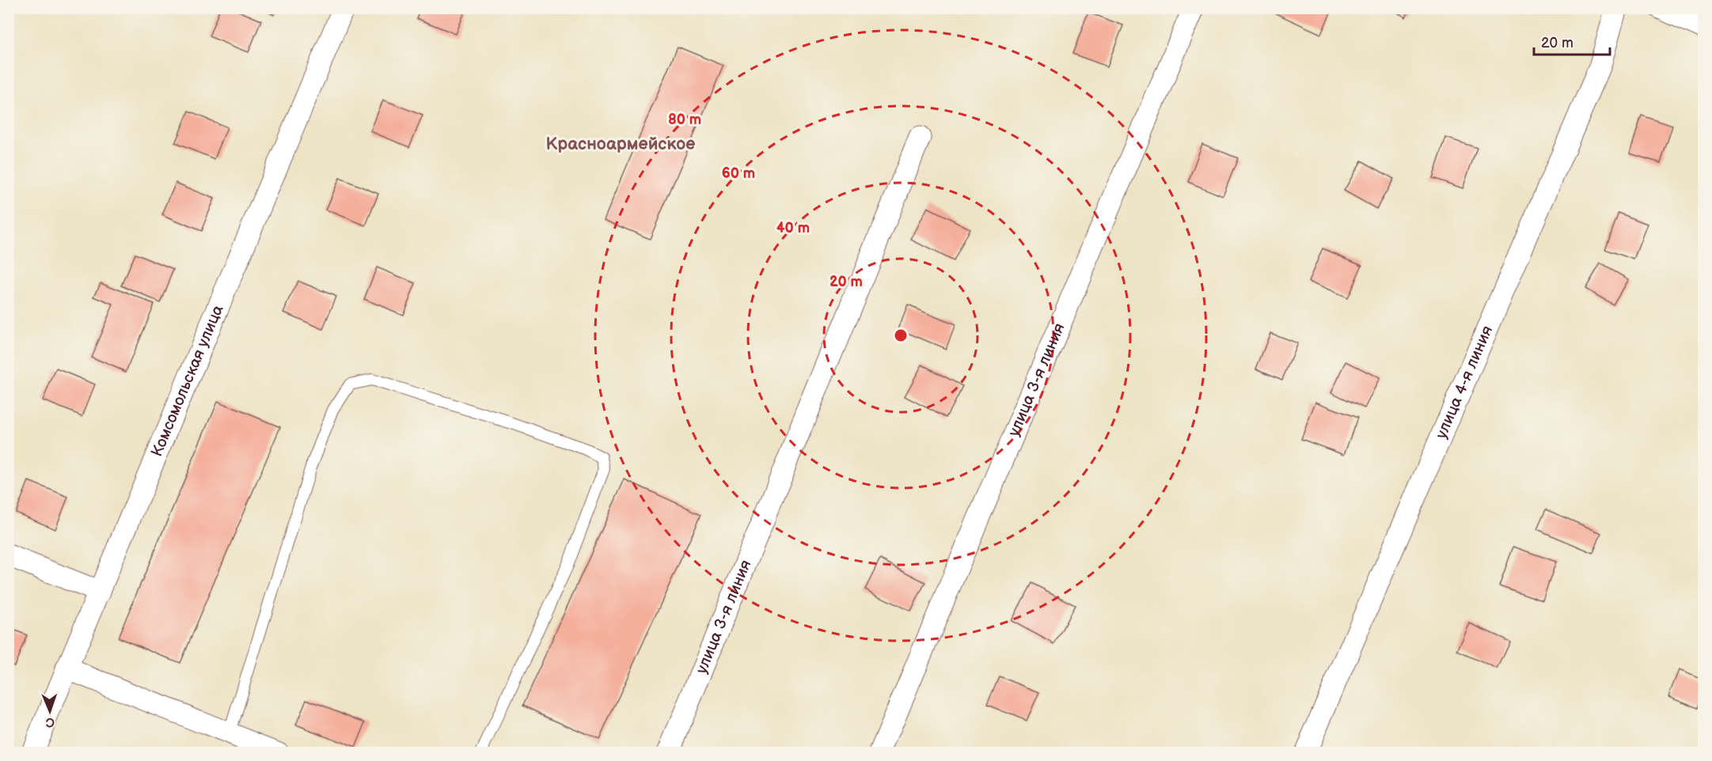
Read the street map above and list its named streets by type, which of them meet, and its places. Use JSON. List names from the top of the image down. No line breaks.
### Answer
{"streets":{"street":["Комсомольская улица","улица 3-я линия","улица 4-я линия"]},"districts":["Красноармейское"],"scale_bar":"20 m","north":"bottom","rings":["80 m","60 m","40 m","20 m"]}
